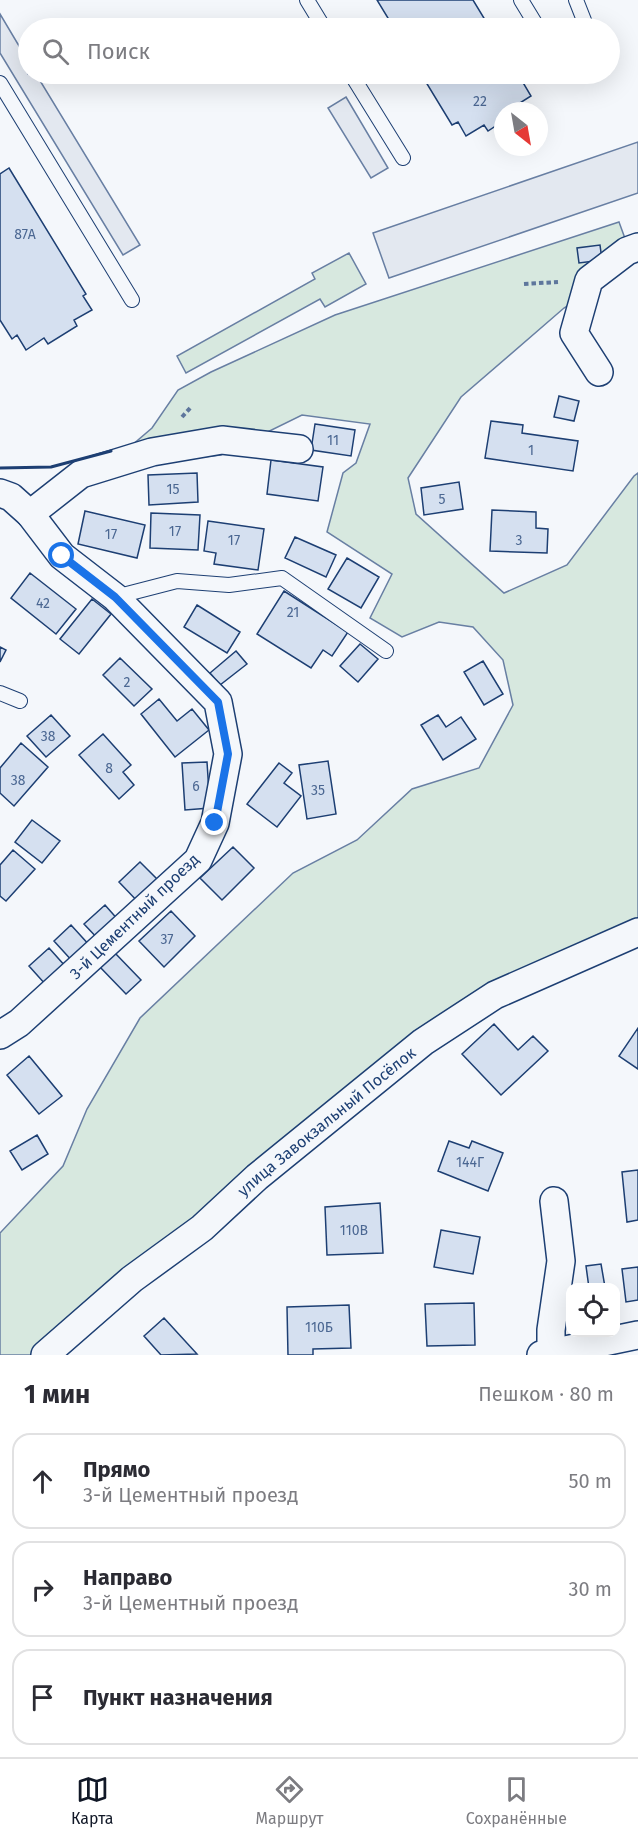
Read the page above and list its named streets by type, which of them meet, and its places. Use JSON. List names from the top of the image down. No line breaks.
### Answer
{"streets":{"street":["3-й Цементный проезд","улица Завокзальный Посёлок"]},"house_numbers":["22","87А","11","1","15","5","17","17","17","3","42","21","2","38","8","38","6","35","37","144Г","110В","110Б"],"north":"bottom right","page":{"search":"Поиск","heading":["1 мин","Пешком · 80 m"],"list":[["Прямо","3-й Цементный проезд","50 m"],["Направо","3-й Цементный проезд","30 m"],"Пункт назначения"],"nav":["Карта","Маршрут","Сохранённые"]}}
